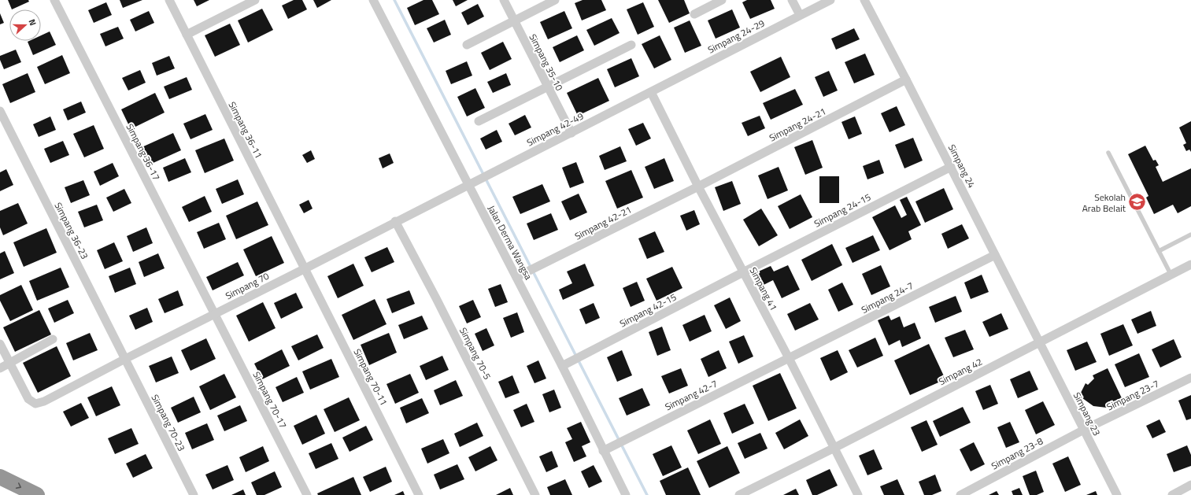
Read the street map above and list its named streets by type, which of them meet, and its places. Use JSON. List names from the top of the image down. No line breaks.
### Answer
{"streets":{"street":["Simpang 24-29","Simpang 35-10","Simpang 24-21","Simpang 42-49","Simpang 36-11","Simpang 36-17","Simpang 24","Simpang 24-15","Simpang 42-21","Simpang 36-23","Jalan Derma Wangsa","Simpang 70","Simpang 41","Simpang 24-7","Simpang 42-15","Simpang 70-5","Simpang 42","Simpang 70-11","Simpang 42-7","Simpang 23-7","Simpang 70-17","Simpang 23","Simpang 70-23","Simpang 23-8"]},"crossings":[["Simpang 24-29","Simpang 42-49"],["Simpang 24-29","Simpang 41"],["Simpang 35-10","Simpang 42-49"],["Simpang 24-21","Simpang 24"],["Simpang 24-21","Simpang 42-21"],["Simpang 24-21","Simpang 41"],["Simpang 42-49","Jalan Derma Wangsa"],["Simpang 42-49","Simpang 70"],["Simpang 42-49","Simpang 41"],["Simpang 36-11","Simpang 70"],["Simpang 36-11","Simpang 70-11"],["Simpang 36-17","Simpang 70"],["Simpang 36-17","Simpang 70-17"],["Simpang 24","Simpang 24-15"],["Simpang 24","Simpang 24-7"],["Simpang 24","Simpang 42"],["Simpang 24","Simpang 23"],["Simpang 24-15","Simpang 41"],["Simpang 24-15","Simpang 42-15"],["Simpang 42-21","Jalan Derma Wangsa"],["Simpang 42-21","Simpang 41"],["Simpang 36-23","Simpang 70"],["Simpang 36-23","Simpang 70-23"],["Jalan Derma Wangsa","Simpang 70"],["Jalan Derma Wangsa","Simpang 42-15"],["Jalan Derma Wangsa","Simpang 42-7"],["Simpang 70","Simpang 70-5"],["Simpang 70","Simpang 70-11"],["Simpang 70","Simpang 70-17"],["Simpang 70","Simpang 70-23"],["Simpang 41","Simpang 24-7"],["Simpang 41","Simpang 42-15"],["Simpang 41","Simpang 42"],["Simpang 41","Simpang 42-7"],["Simpang 24-7","Simpang 42-7"],["Simpang 42","Simpang 23"],["Simpang 23-7","Simpang 23"],["Simpang 23-7","Simpang 23-8"],["Simpang 23","Simpang 23-8"]],"places":{"school or university":["Sekolah Arab Belait"]},"north":"right"}
